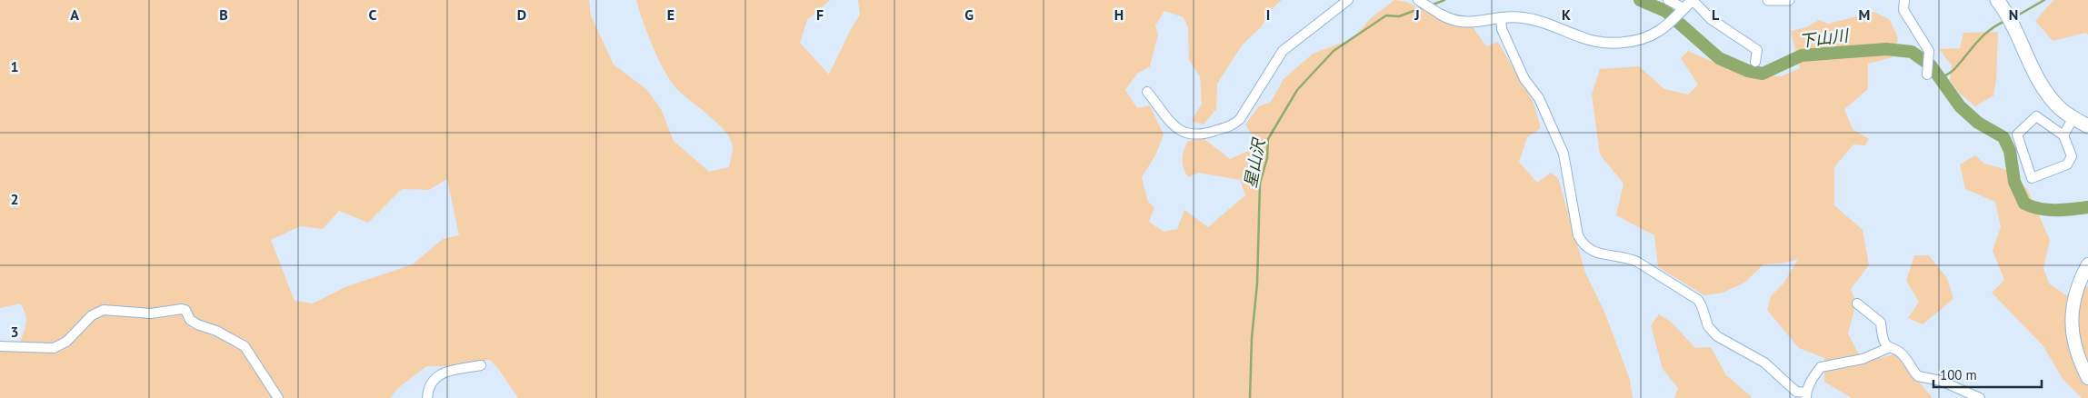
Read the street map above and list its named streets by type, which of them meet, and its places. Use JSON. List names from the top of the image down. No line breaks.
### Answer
{"water":["下山川","星山沢"],"scale_bar":"100 m","grid":{"columns":["A","B","C","D","E","F","G","H","I","J","K","L","M","N"],"rows":["1","2","3"]}}
